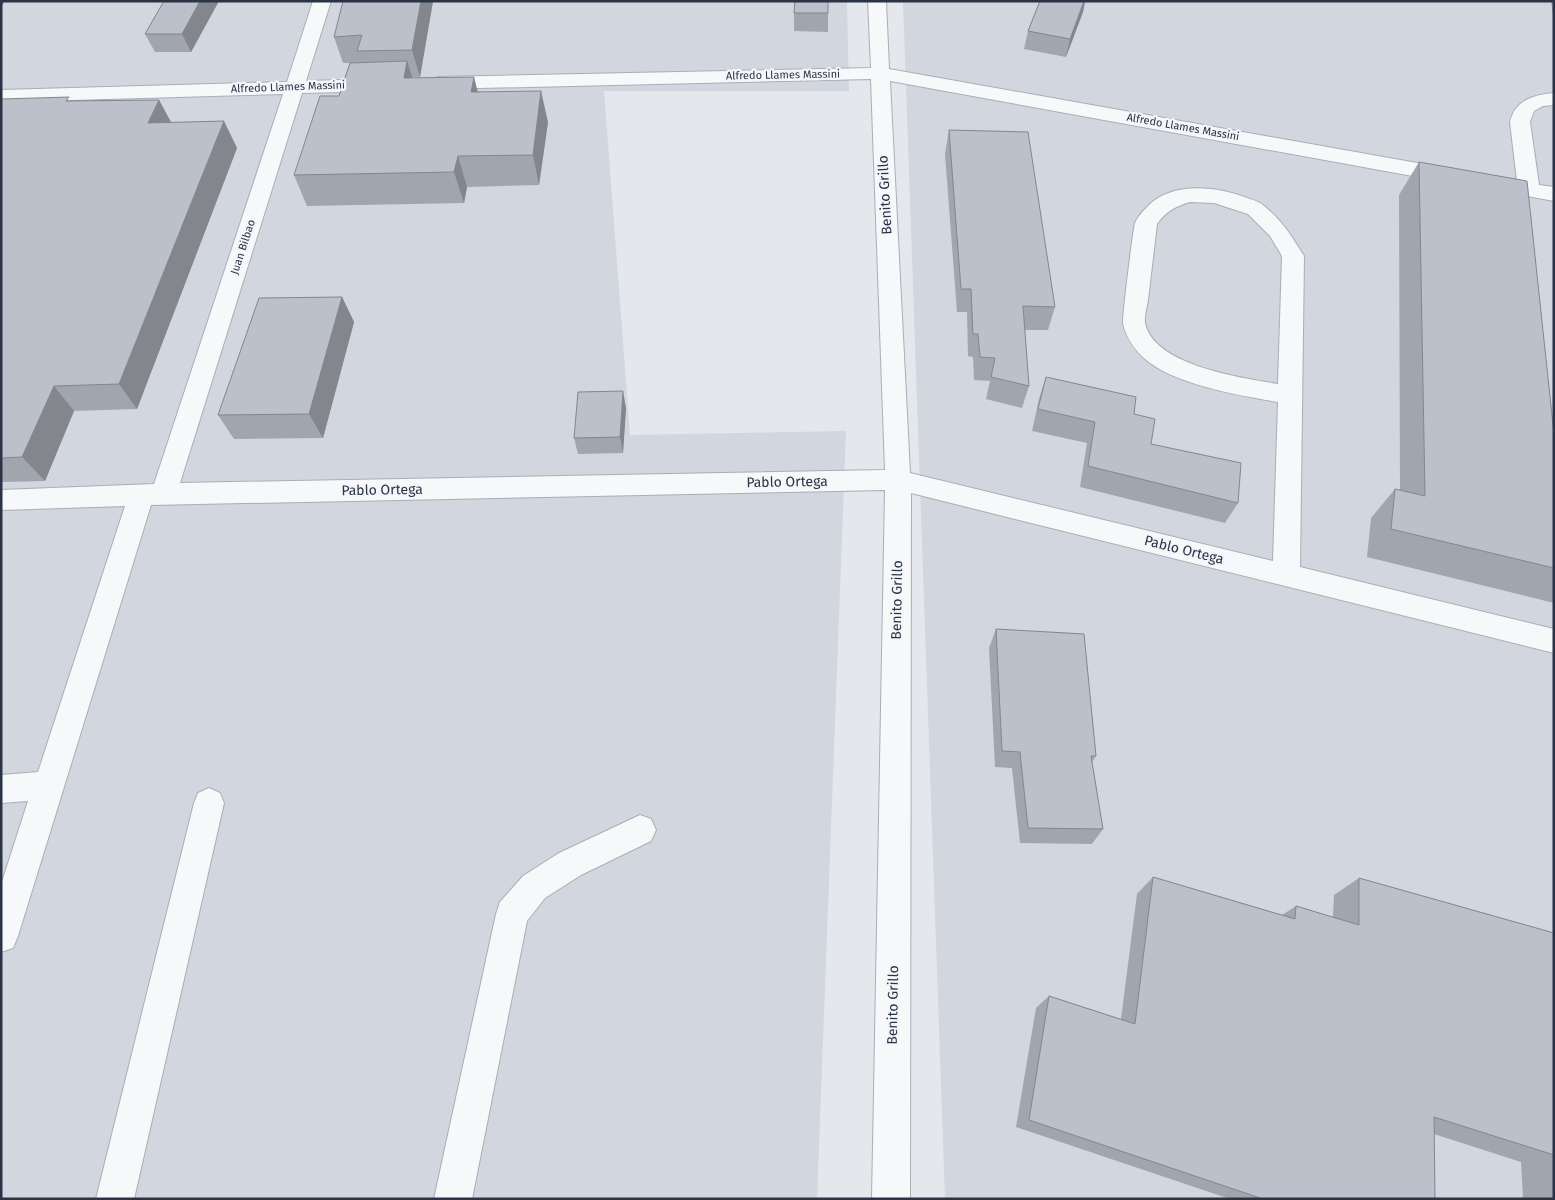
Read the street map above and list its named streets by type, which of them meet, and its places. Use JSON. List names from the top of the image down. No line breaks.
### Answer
{"streets":{"street":["Alfredo Llames Massini","Benito Grillo","Juan Bilbao","Pablo Ortega"]},"crossings":[["Alfredo Llames Massini","Benito Grillo"],["Alfredo Llames Massini","Juan Bilbao"],["Benito Grillo","Pablo Ortega"],["Juan Bilbao","Pablo Ortega"]]}
